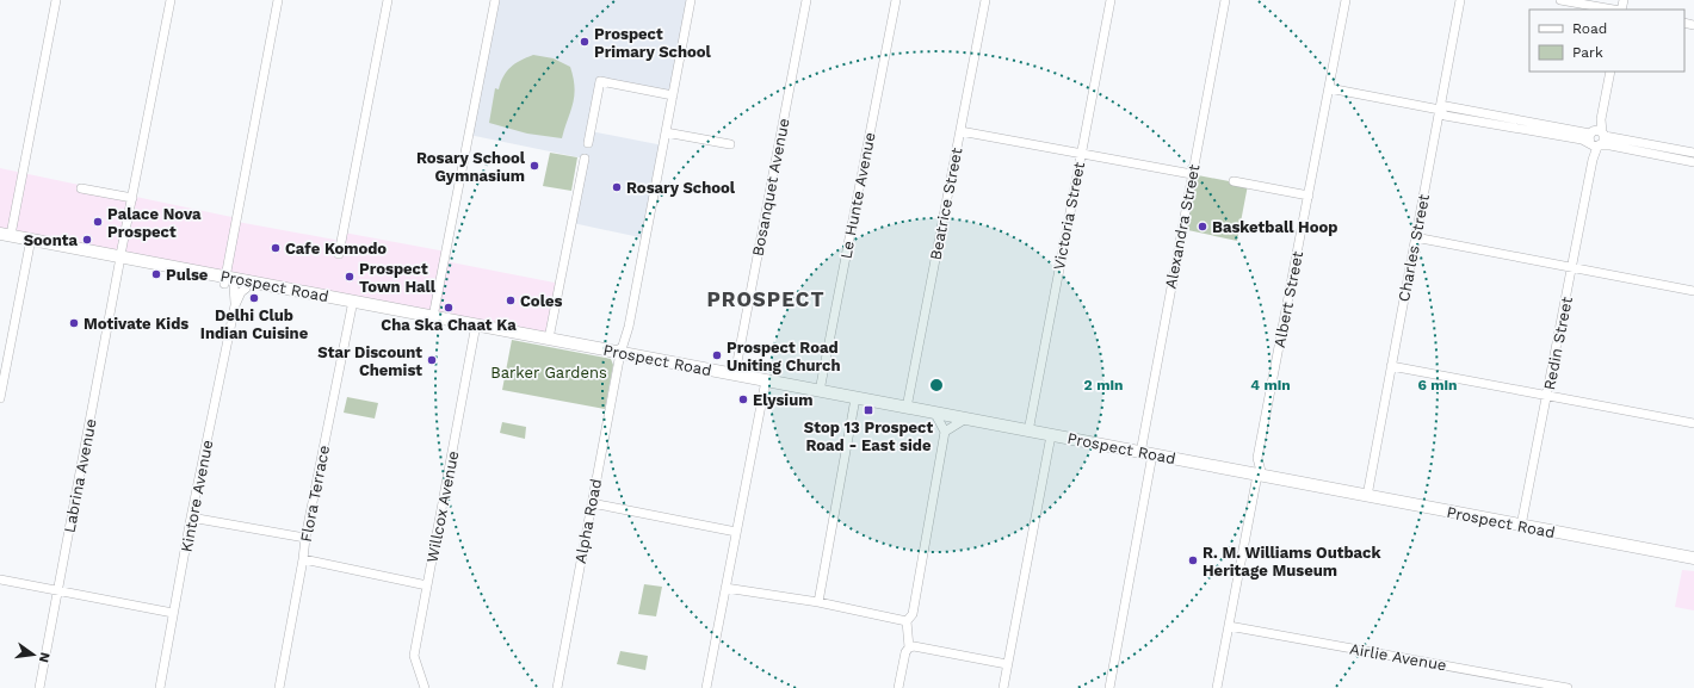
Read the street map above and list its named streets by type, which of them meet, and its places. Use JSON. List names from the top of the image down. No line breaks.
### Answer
{"streets":{"main road":["Prospect Road"],"street":["Bosanquet Avenue","Le Hunte Avenue","Beatrice Street","Victoria Street","Alexandra Street","Charles Street","Albert Street","Redin Street","Labrina Avenue","Flora Terrace","Kintore Avenue","Willcox Avenue","Alpha Road","Airlie Avenue"]},"crossings":[["Bosanquet Avenue","Prospect Road"],["Le Hunte Avenue","Prospect Road"],["Beatrice Street","Prospect Road"],["Victoria Street","Prospect Road"],["Alexandra Street","Prospect Road"],["Charles Street","Prospect Road"],["Prospect Road","Albert Street"],["Prospect Road","Redin Street"],["Prospect Road","Labrina Avenue"],["Prospect Road","Flora Terrace"],["Prospect Road","Kintore Avenue"],["Prospect Road","Willcox Avenue"],["Prospect Road","Alpha Road"]],"districts":["PROSPECT"],"parks":["Barker Gardens"],"places":{"other":["Prospect Primary School","Rosary School Gymnasium","Rosary School","Palace Nova Prospect","Basketball Hoop","Soonta","Cafe Komodo","Pulse","Prospect Town Hall","Delhi Club Indian Cuisine","Coles","Cha Ska Chaat Ka","Motivate Kids","Prospect Road Uniting Church","Star Discount Chemist","Elysium","R. M. Williams Outback Heritage Museum"],"transit":["Stop 13 Prospect Road - East side"]},"legend":["Road","Park"],"north":"right","rings":["2 min","4 min","6 min"]}
